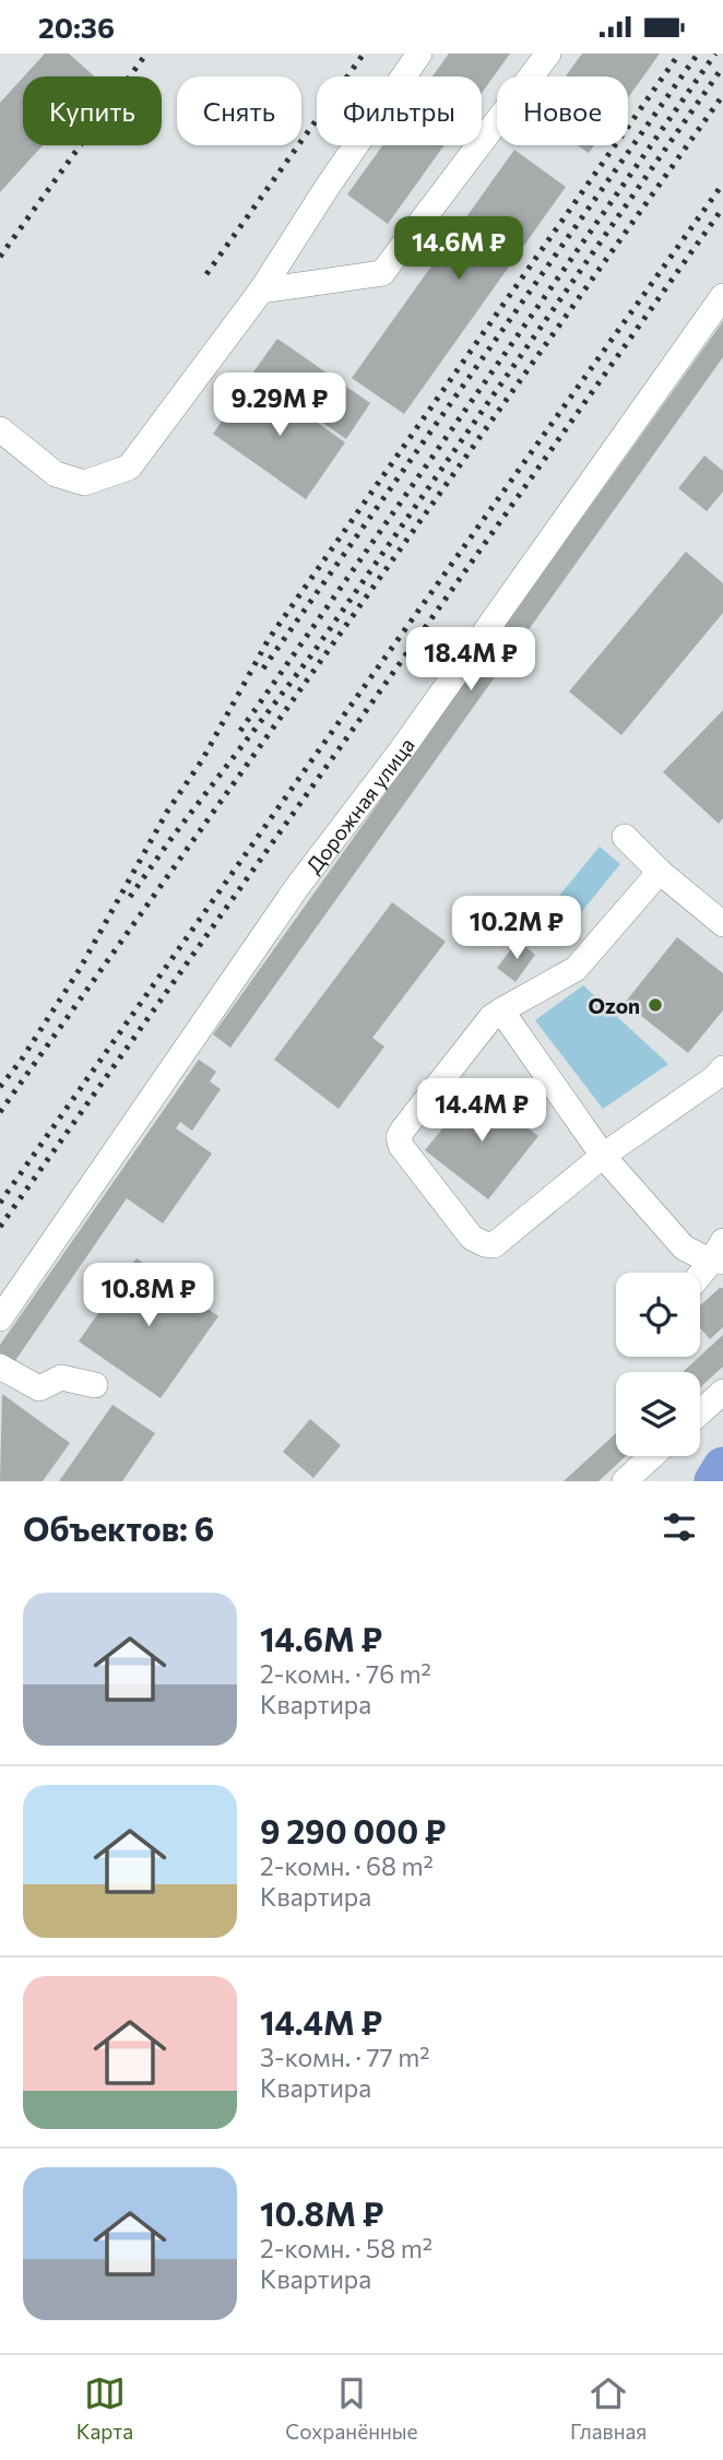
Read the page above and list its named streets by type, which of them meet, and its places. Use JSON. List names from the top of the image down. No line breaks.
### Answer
{"streets":{"lane":["Дорожная улица"]},"places":["Ozon"],"page":{"status":"20:36","chip":["Купить","Снять","Фильтры","Новое"],"price":["14.6M ₽","9.29M ₽","18.4M ₽","10.2M ₽","14.4M ₽","10.8M ₽"],"heading":"Объектов: 6","list":[{"name":"14.6M ₽","note":"2-комн. · 76 m² · Квартира"},{"name":"9 290 000 ₽","note":"2-комн. · 68 m² · Квартира"},{"name":"14.4M ₽","note":"3-комн. · 77 m² · Квартира"},{"name":"10.8M ₽","note":"2-комн. · 58 m² · Квартира"}],"tabs":["Карта","Сохранённые","Главная"]}}
